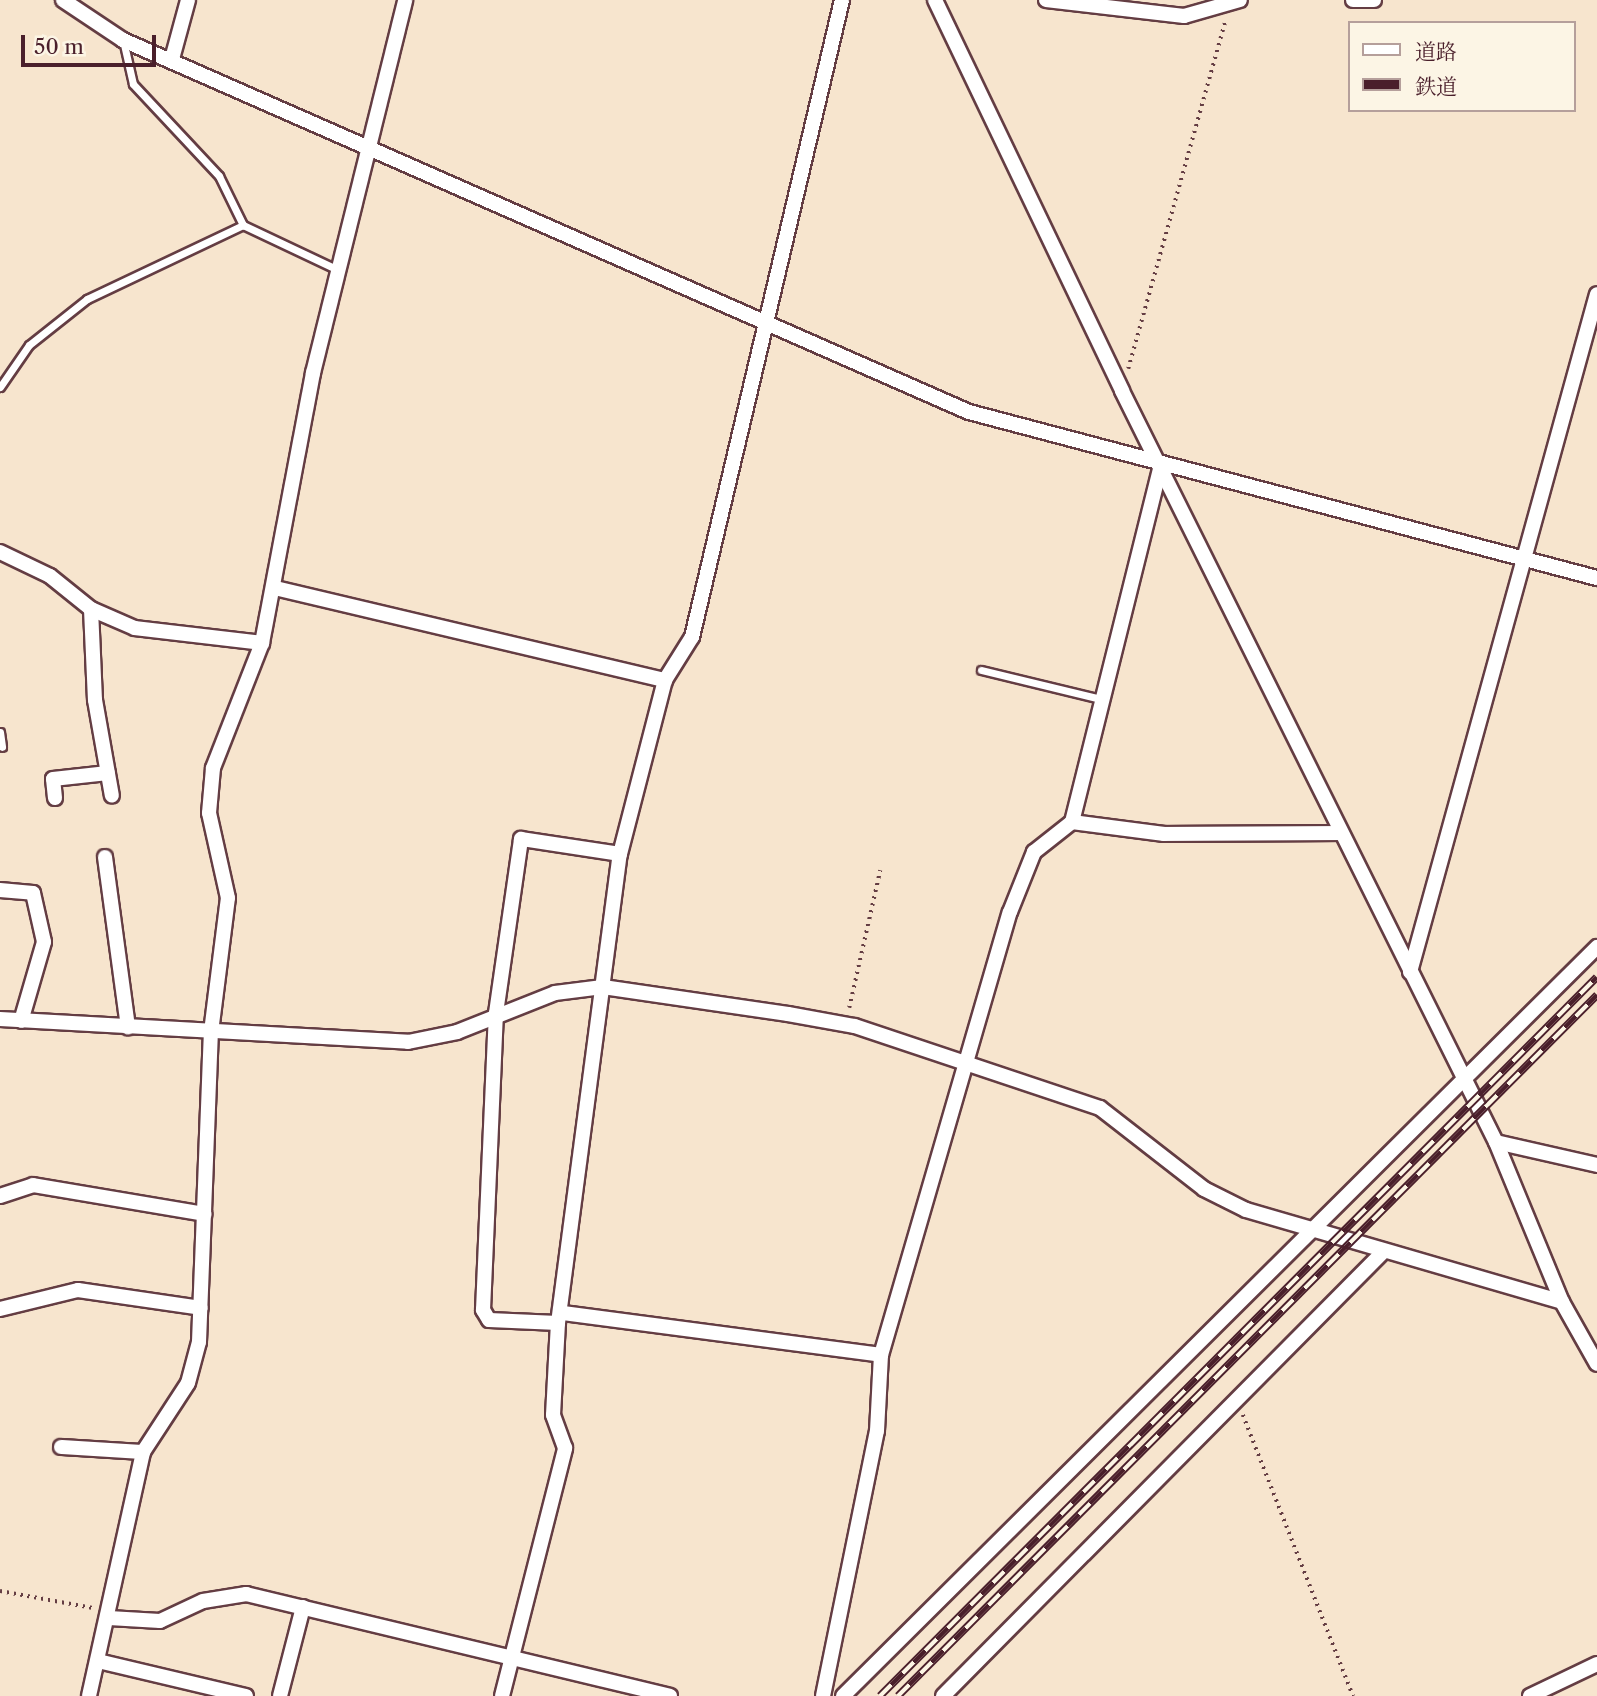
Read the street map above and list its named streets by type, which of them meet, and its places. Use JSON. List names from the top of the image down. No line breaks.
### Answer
{"legend":["道路","鉄道"],"scale_bar":"50 m"}
